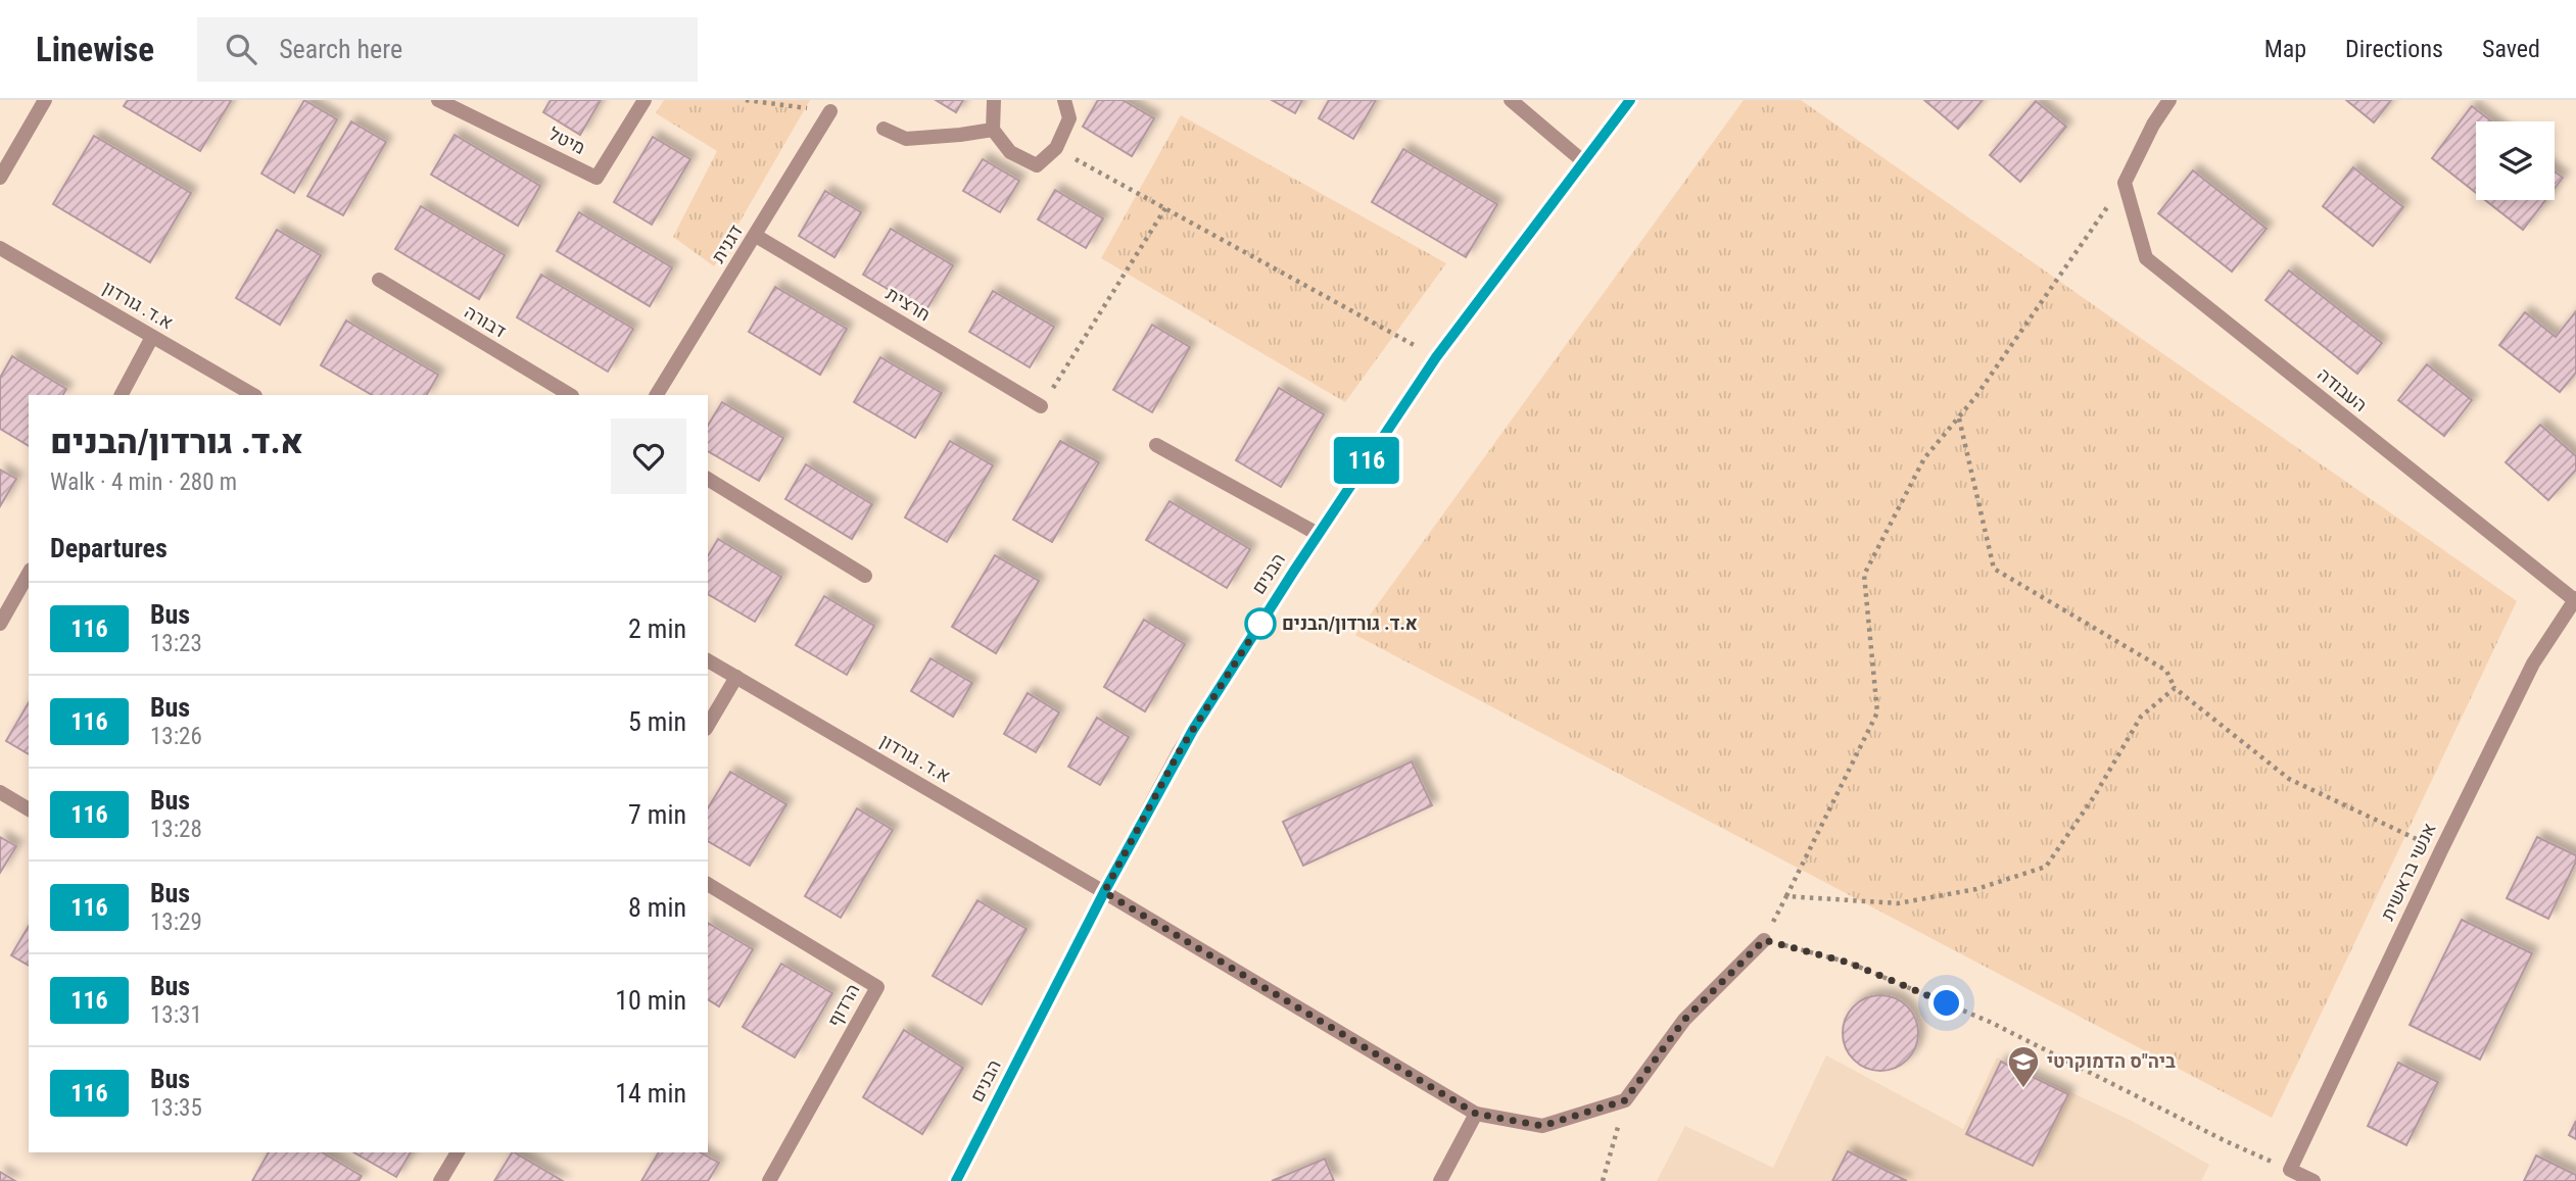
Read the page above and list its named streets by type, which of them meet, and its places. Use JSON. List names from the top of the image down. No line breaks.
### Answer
{"streets":{"street":["מיטל","דגנית","חרצית","א.ד. גורדון","דבורה","העבודה","הבנים","אנשי בראשית","הרדוף"]},"crossings":[["דגנית","חרצית"],["א.ד. גורדון","הבנים"],["העבודה","אנשי בראשית"]],"places":{"other":["א.ד. גורדון/הבנים"],"school or university":["ביה\"ס הדמוקרטי"]},"lines":["bus line 116"],"page":{"header":"Linewise","search":"Search here","nav":["Map","Directions","Saved"],"on_map":"116","heading":[["א.ד. גורדון/הבנים","Walk · 4 min · 280 m"],"Departures"],"list":[{"mark":"116","name":"Bus","note":"13:23","value":"2 min"},{"mark":"116","name":"Bus","note":"13:26","value":"5 min"},{"mark":"116","name":"Bus","note":"13:28","value":"7 min"},{"mark":"116","name":"Bus","note":"13:29","value":"8 min"},{"mark":"116","name":"Bus","note":"13:31","value":"10 min"},{"mark":"116","name":"Bus","note":"13:35","value":"14 min"}]}}
